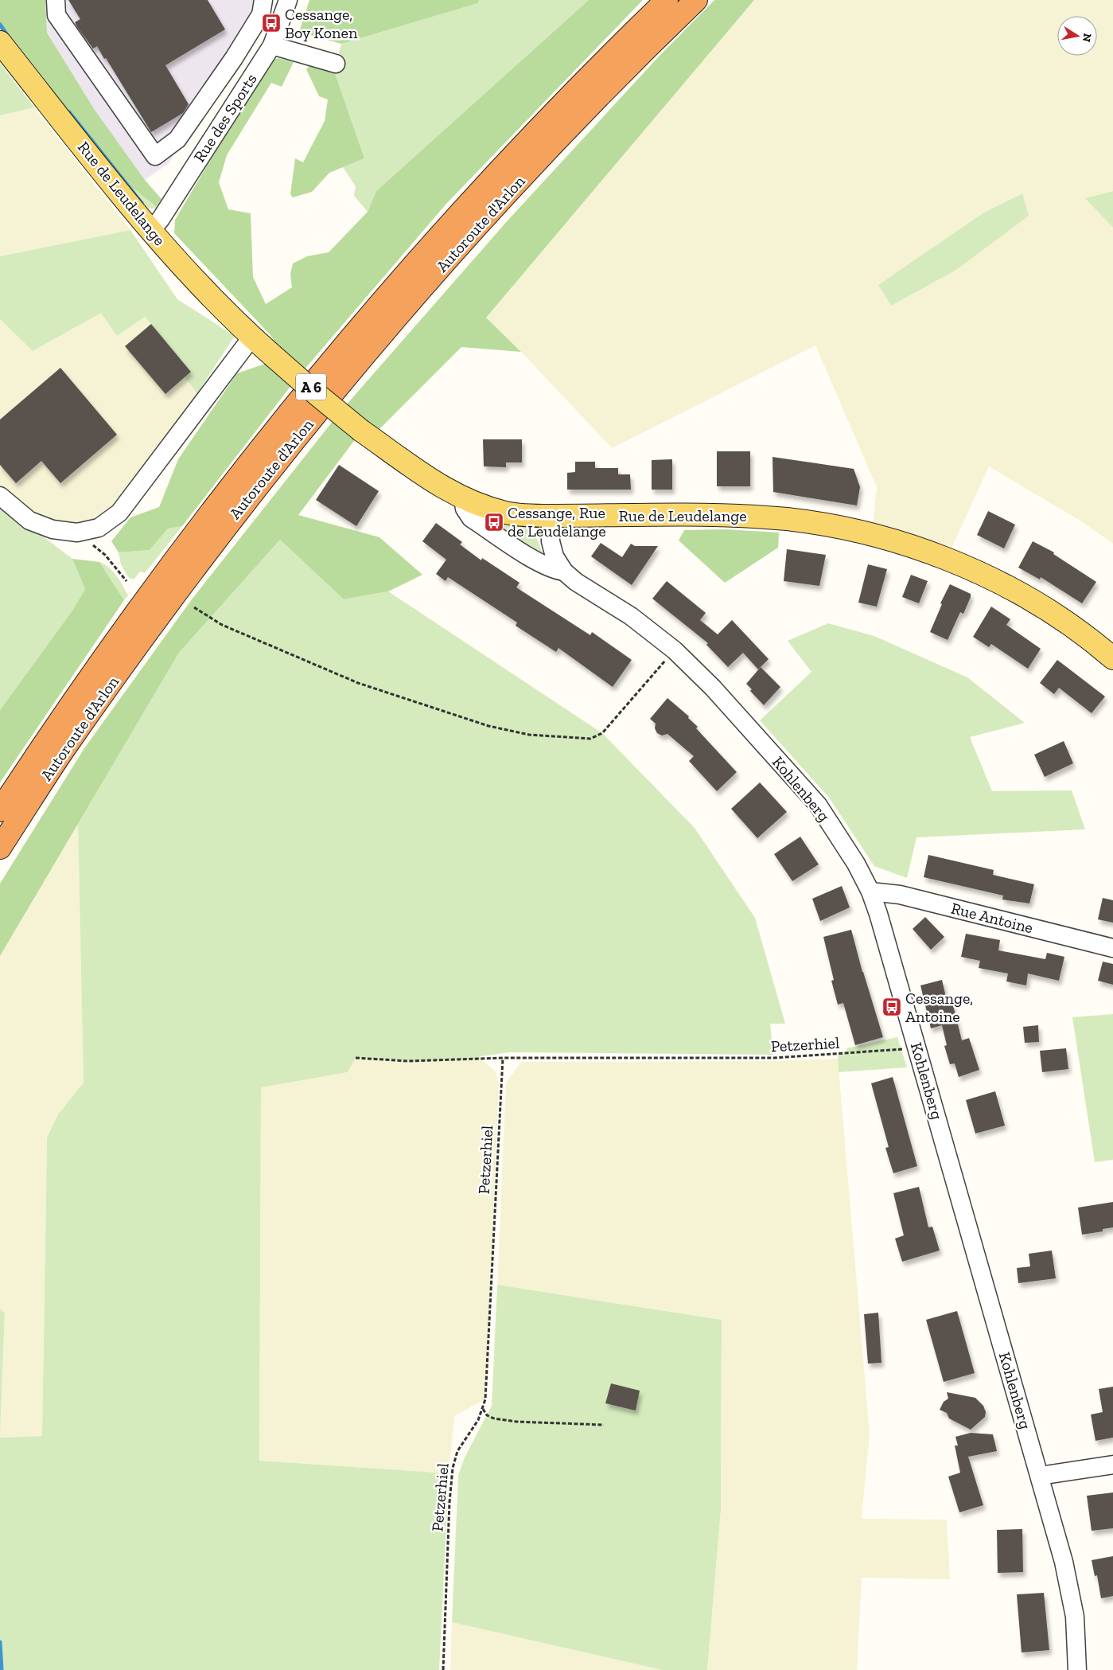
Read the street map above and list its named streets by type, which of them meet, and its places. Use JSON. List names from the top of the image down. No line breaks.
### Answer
{"streets":{"highway":["Autoroute d'Arlon","A 6"],"main road":["Rue de Leudelange"],"street":["Rue des Sports","Kohlenberg","Rue Antoine"],"path":["Petzerhiel"]},"crossings":[["Rue des Sports","Rue de Leudelange"],["Rue de Leudelange","Kohlenberg"],["Kohlenberg","Rue Antoine"],["Kohlenberg","Petzerhiel"]],"places":{"bus stop":["Cessange, Boy Konen","Cessange, Rue de Leudelange","Cessange, Antoine"]},"north":"right"}
